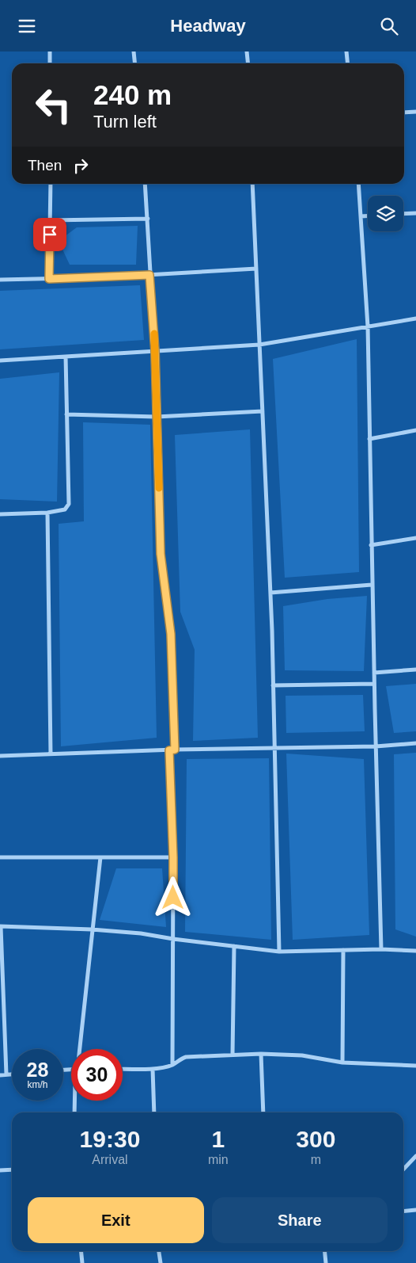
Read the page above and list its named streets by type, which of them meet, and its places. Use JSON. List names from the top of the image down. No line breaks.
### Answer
{"page":{"header":"Headway","turn":["240 m","Turn left"],"then":"Then","speed":"28 km/h","limit":"30","eta":["19:30","Arrival","1","min","300","m"],"buttons":["Exit","Share"]}}
